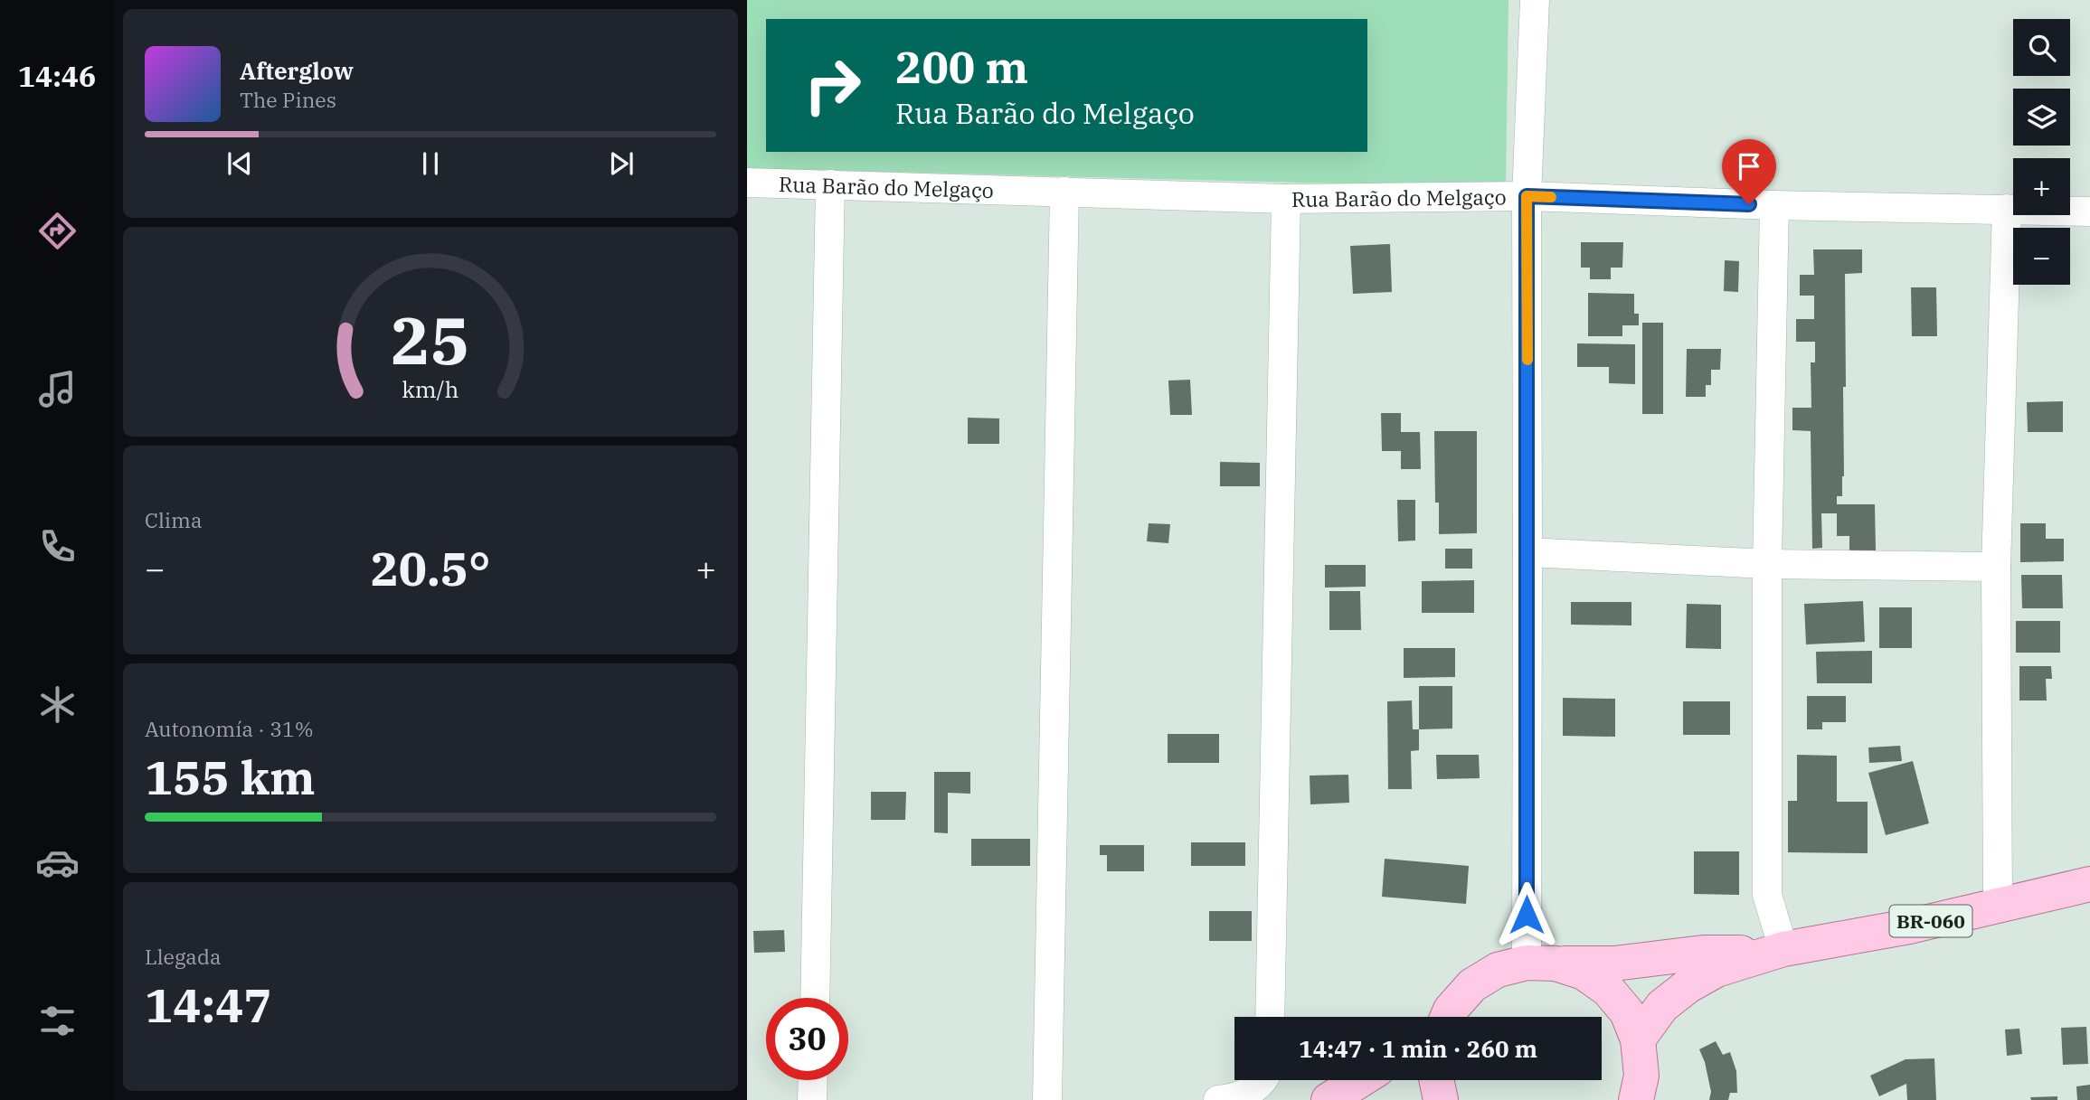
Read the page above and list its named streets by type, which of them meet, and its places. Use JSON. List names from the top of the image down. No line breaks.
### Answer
{"streets":{"main road":["BR-060"],"street":["Rua Barão do Melgaço"]},"page":{"tabs":"14:46","map_buttons":["+","−"],"turn":["200 m","Rua Barão do Melgaço"],"song":["Afterglow","The Pines"],"tile":["Clima",["Autonomía · 31%","155 km"],["Llegada","14:47"]],"heat":["−","20.5°","+"],"limit":"30","trip":"14:47 · 1 min · 260 m","gauge":["25","km/h"]}}
